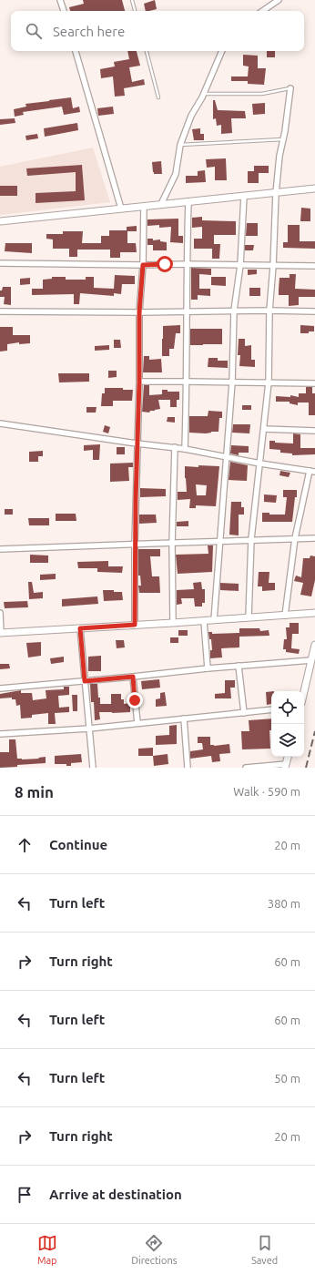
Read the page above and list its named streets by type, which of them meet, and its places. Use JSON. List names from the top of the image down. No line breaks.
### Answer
{"page":{"search":"Search here","heading":["8 min","Walk · 590 m"],"list":[["Continue","20 m"],["Turn left","380 m"],["Turn right","60 m"],["Turn left","60 m"],["Turn left","50 m"],["Turn right","20 m"],"Arrive at destination"],"nav":["Map","Directions","Saved"]}}
